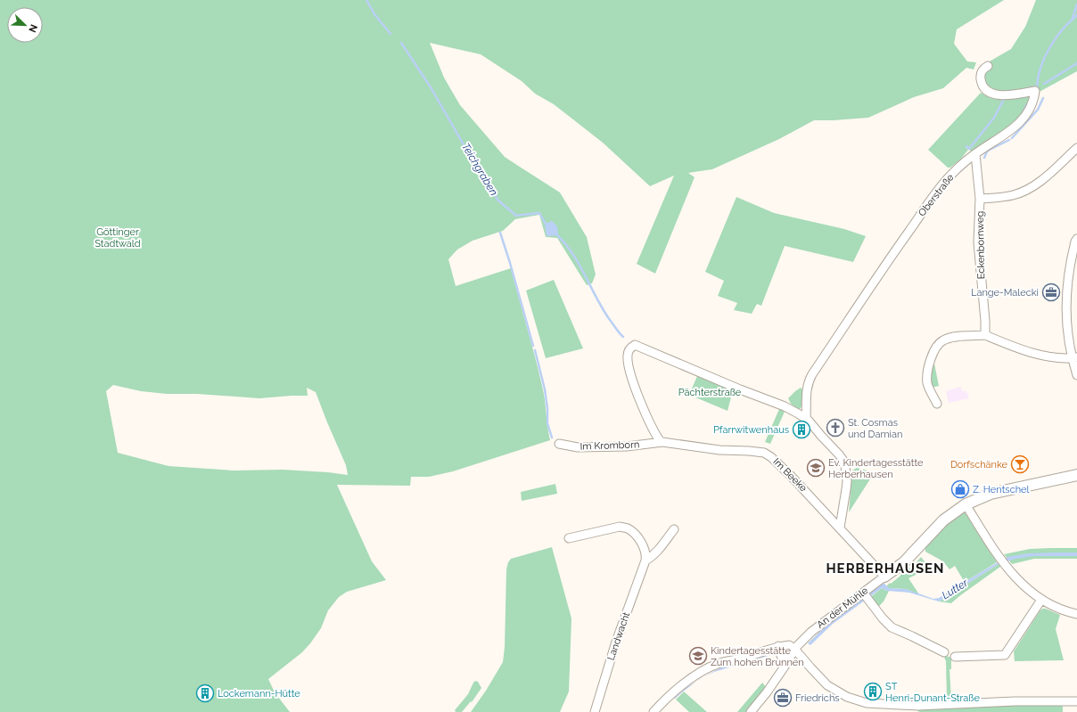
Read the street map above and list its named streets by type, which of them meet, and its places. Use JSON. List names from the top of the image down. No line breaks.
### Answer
{"streets":{"street":["Oberstraße","Eckenbornweg","Im Kromborn","Im Beeke","An der Mühle","Landwacht"]},"crossings":[["Oberstraße","Eckenbornweg"],["Im Kromborn","Im Beeke"],["Im Beeke","An der Mühle"]],"districts":["HERBERHAUSEN"],"water":["Teichgraben","Lutter"],"parks":["Göttinger Stadtwald","Pächterstraße"],"places":{"office":["Lange-Malecki","Friedrichs"],"church":["St. Cosmas und Damian"],"building":["Pfarrwitwenhaus","ST Henri-Dunant-Straße","Lockemann-Hütte"],"bar":["Dorfschänke"],"school or university":["Ev. Kindertagesstätte Herberhausen","Kindertagesstätte Zum hohen Brunnen"],"shop":["Z. Hentschel"]},"north":"bottom right"}
